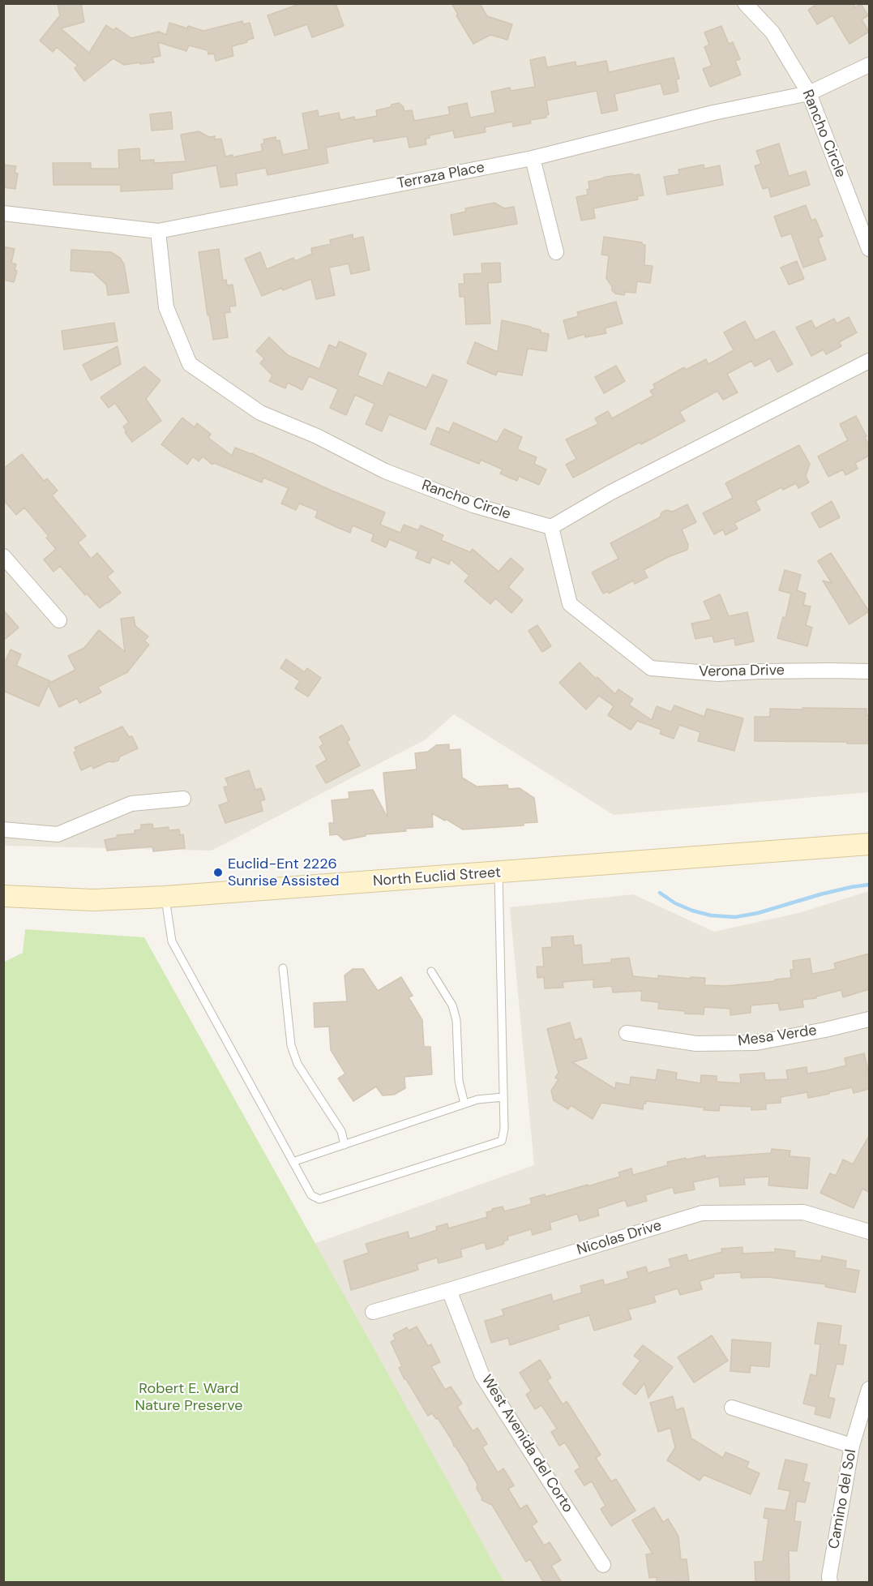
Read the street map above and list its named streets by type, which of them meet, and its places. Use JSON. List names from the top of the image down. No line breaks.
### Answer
{"streets":{"main road":["North Euclid Street"],"street":["Rancho Circle","Terraza Place","Verona Drive","Mesa Verde","Nicolas Drive","West Avenida del Corto","Camino del Sol"]},"crossings":[["Rancho Circle","Terraza Place"],["Rancho Circle","Verona Drive"],["Nicolas Drive","West Avenida del Corto"]],"parks":["Robert E. Ward Nature Preserve"],"places":["Euclid-Ent 2226 Sunrise Assisted"]}
